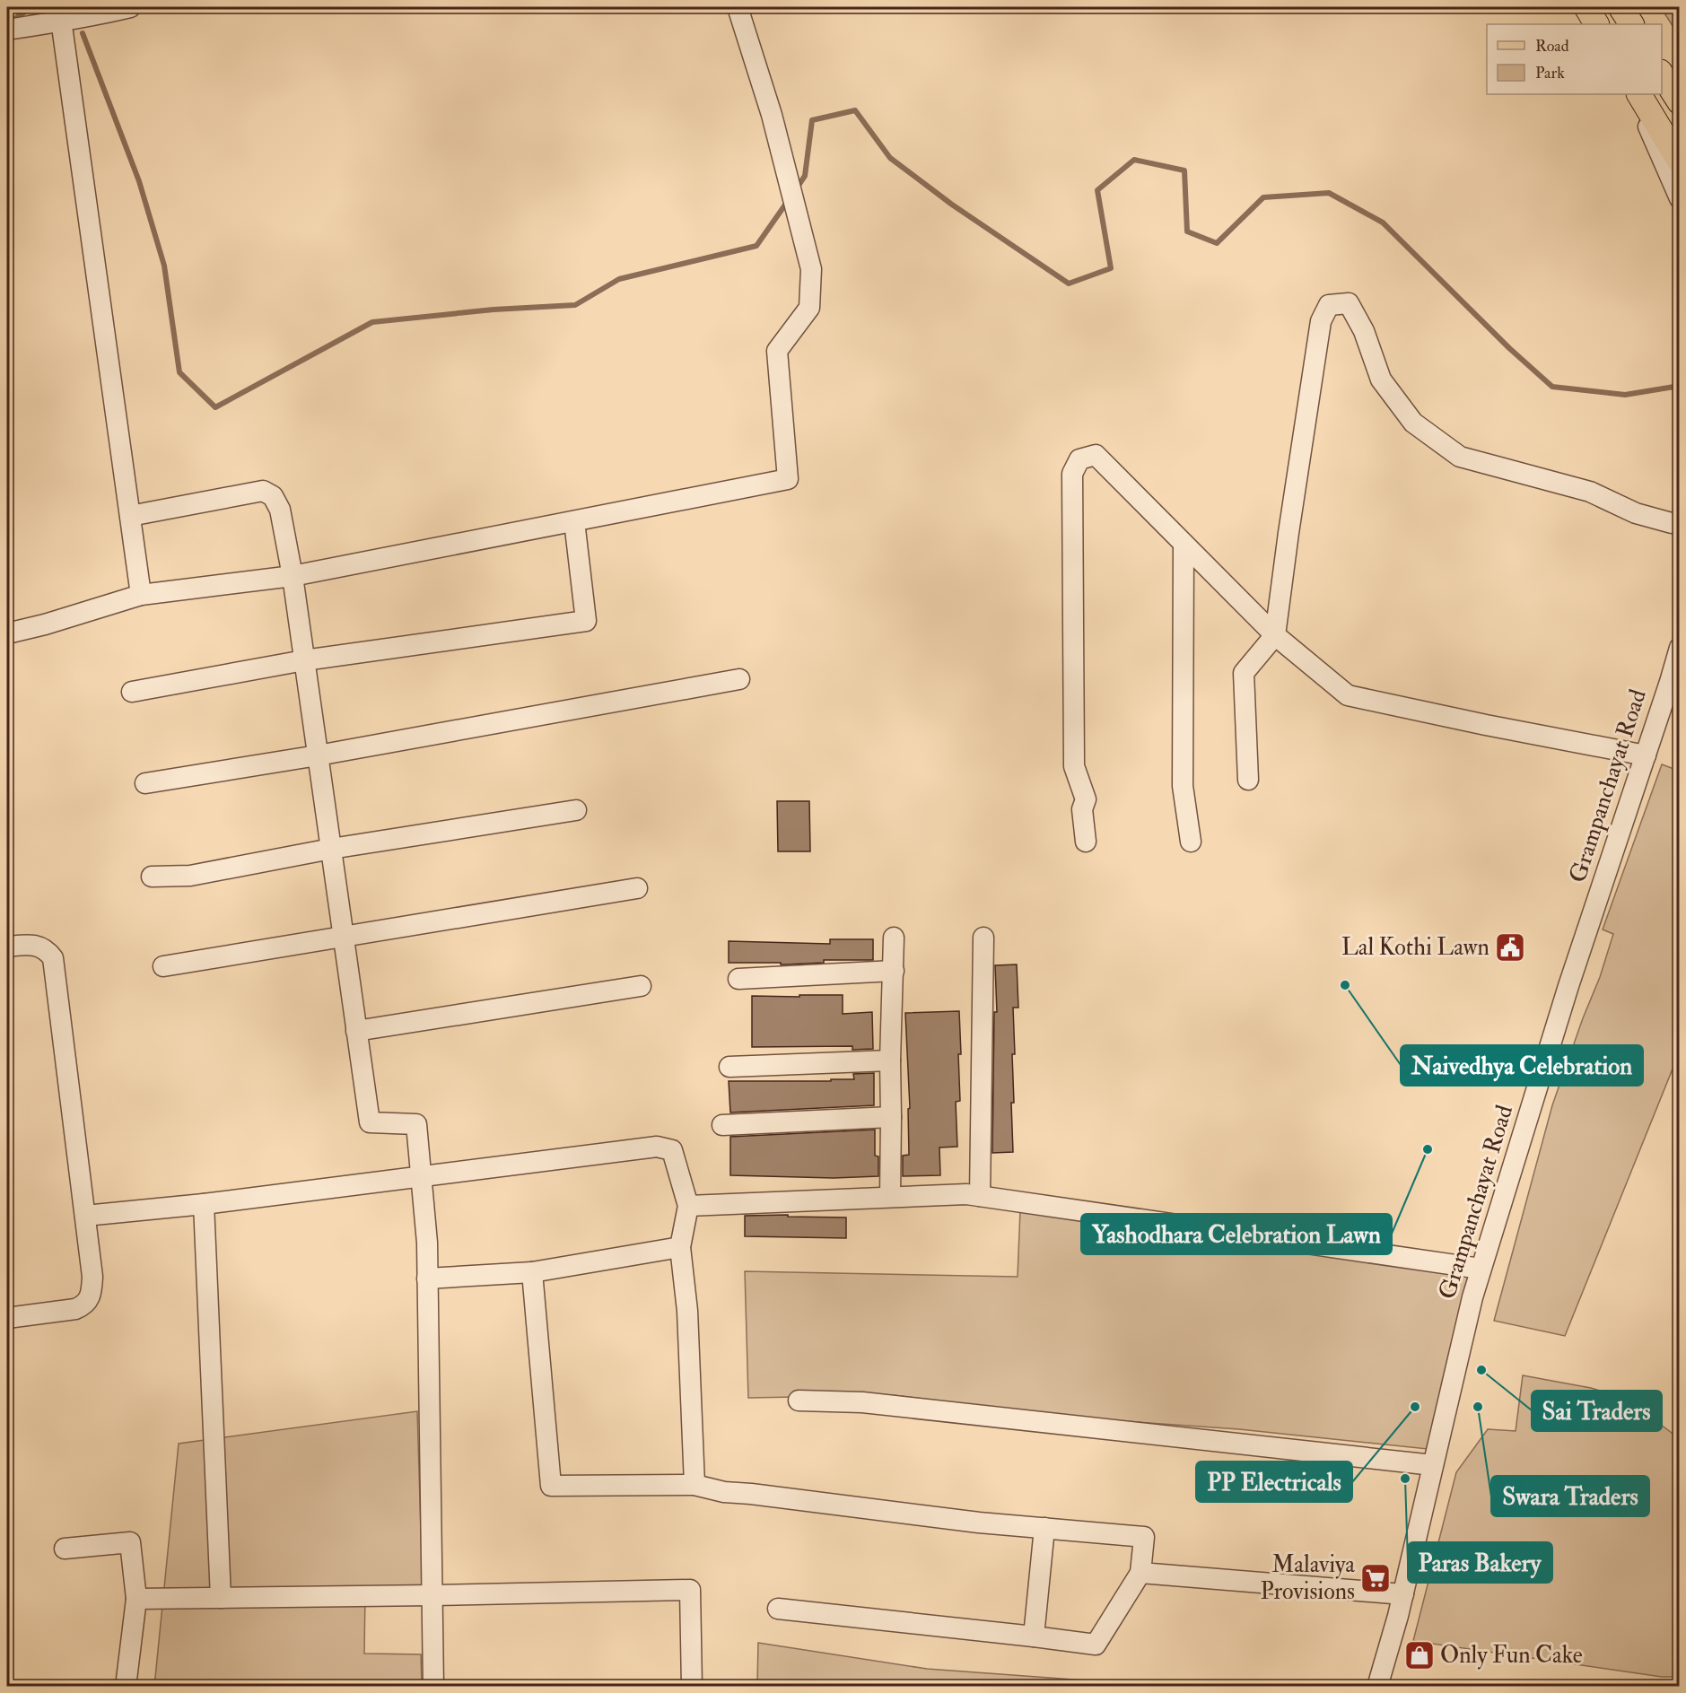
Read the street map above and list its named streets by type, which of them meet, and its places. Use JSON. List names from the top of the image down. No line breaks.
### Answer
{"streets":{"street":["Grampanchayat Road"]},"places":{"public building":["Lal Kothi Lawn"],"other":["Naivedhya Celebration","Yashodhara Celebration Lawn","Sai Traders","PP Electricals","Swara Traders","Paras Bakery"],"supermarket":["Malaviya Provisions"],"shop":["Only Fun Cake"]},"legend":["Road","Park"]}
